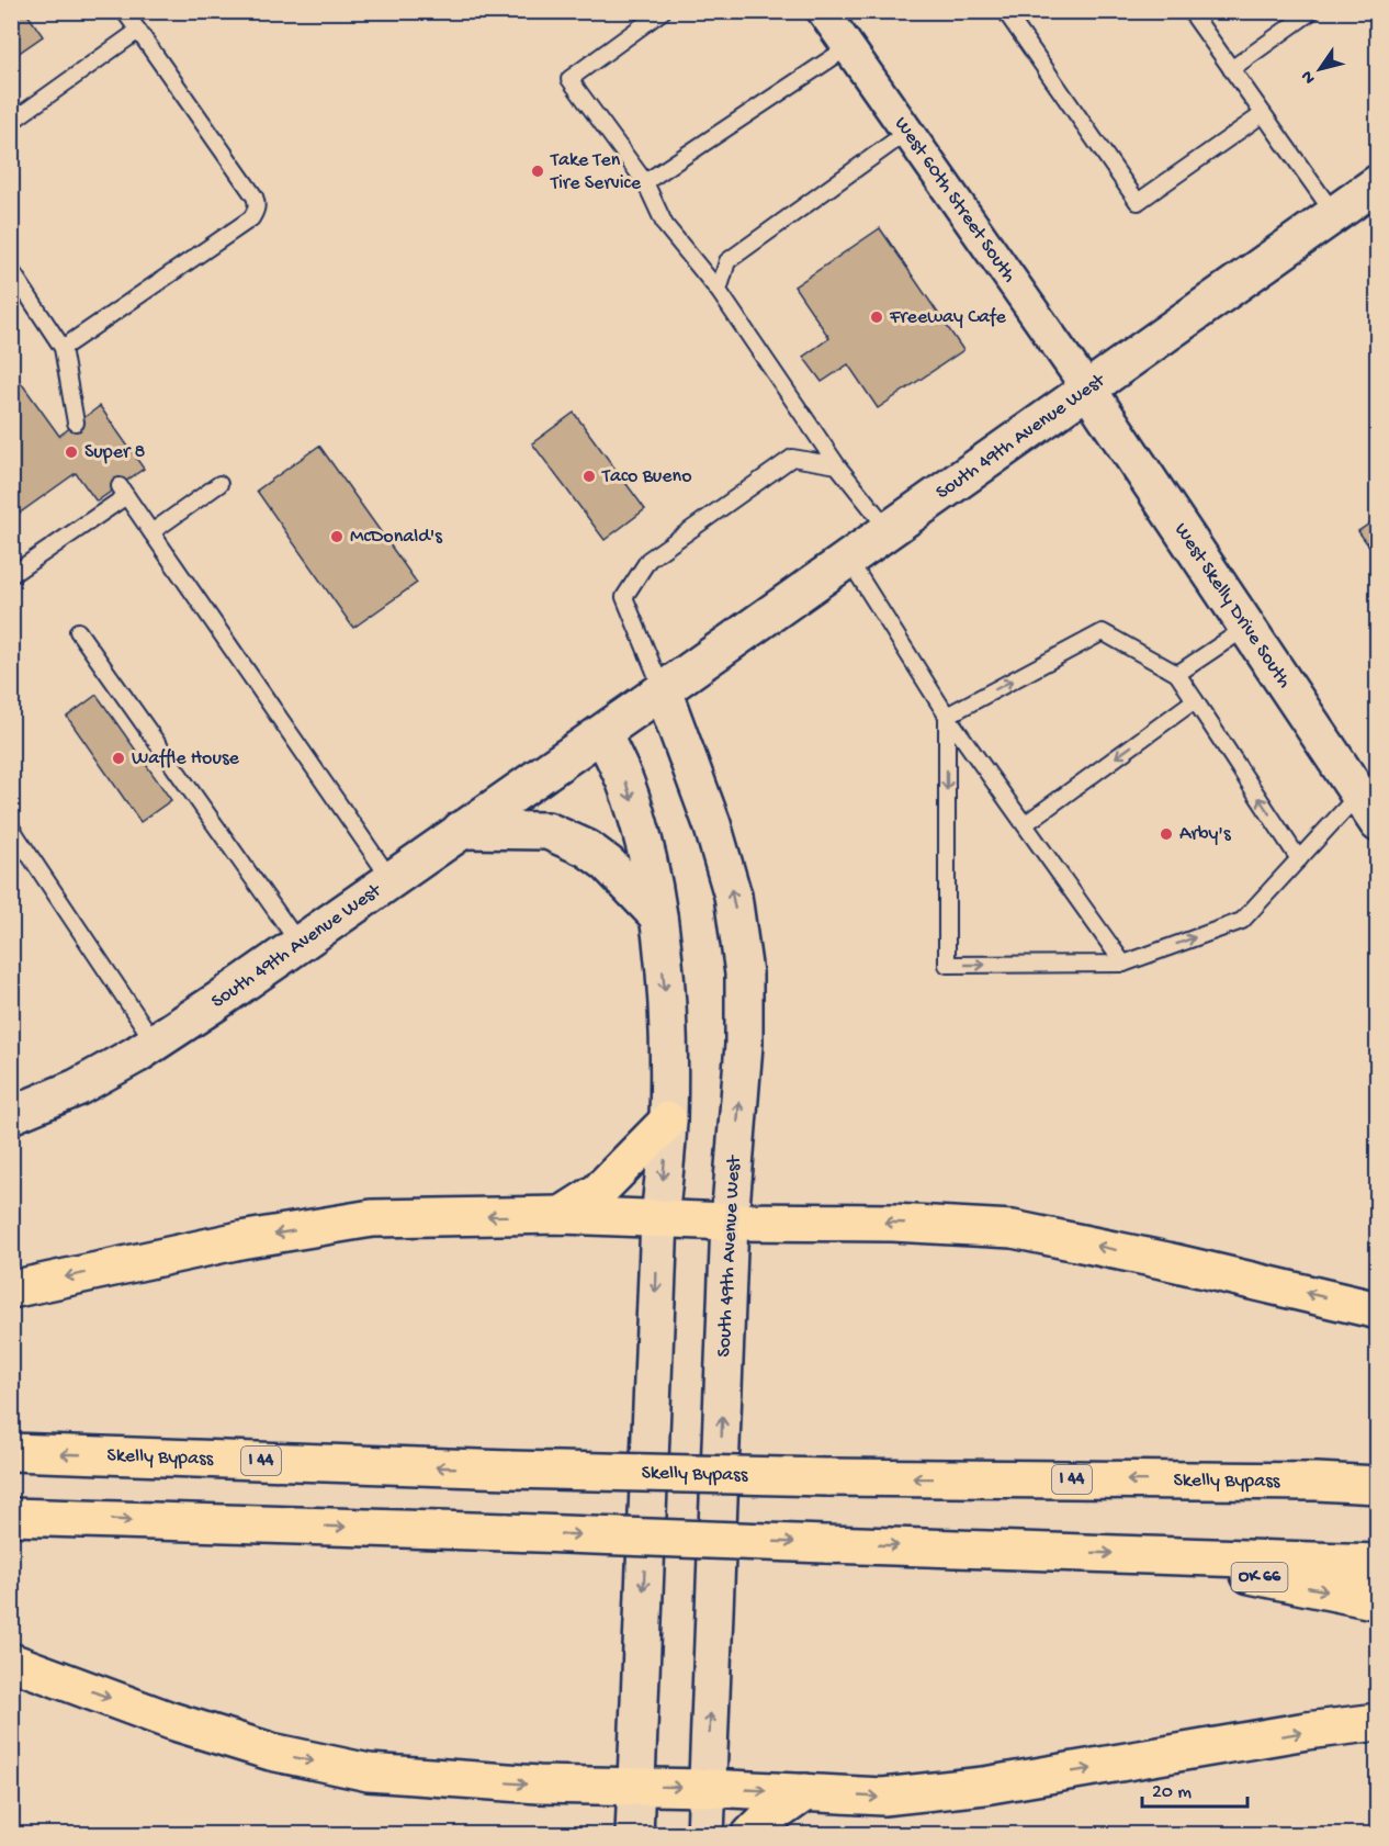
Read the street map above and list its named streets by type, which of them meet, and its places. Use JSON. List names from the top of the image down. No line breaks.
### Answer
{"streets":{"highway":["Skelly Bypass","I 44","OK 66"],"street":["West 60th Street South","South 49th Avenue West","West Skelly Drive South"]},"crossings":[["West 60th Street South","South 49th Avenue West"],["West 60th Street South","West Skelly Drive South"],["South 49th Avenue West","West Skelly Drive South"]],"places":["Take Ten Tire Service","Freeway Cafe","Super 8","Taco Bueno","McDonald's","Waffle House","Arby's"],"scale_bar":"20 m","north":"bottom left"}
